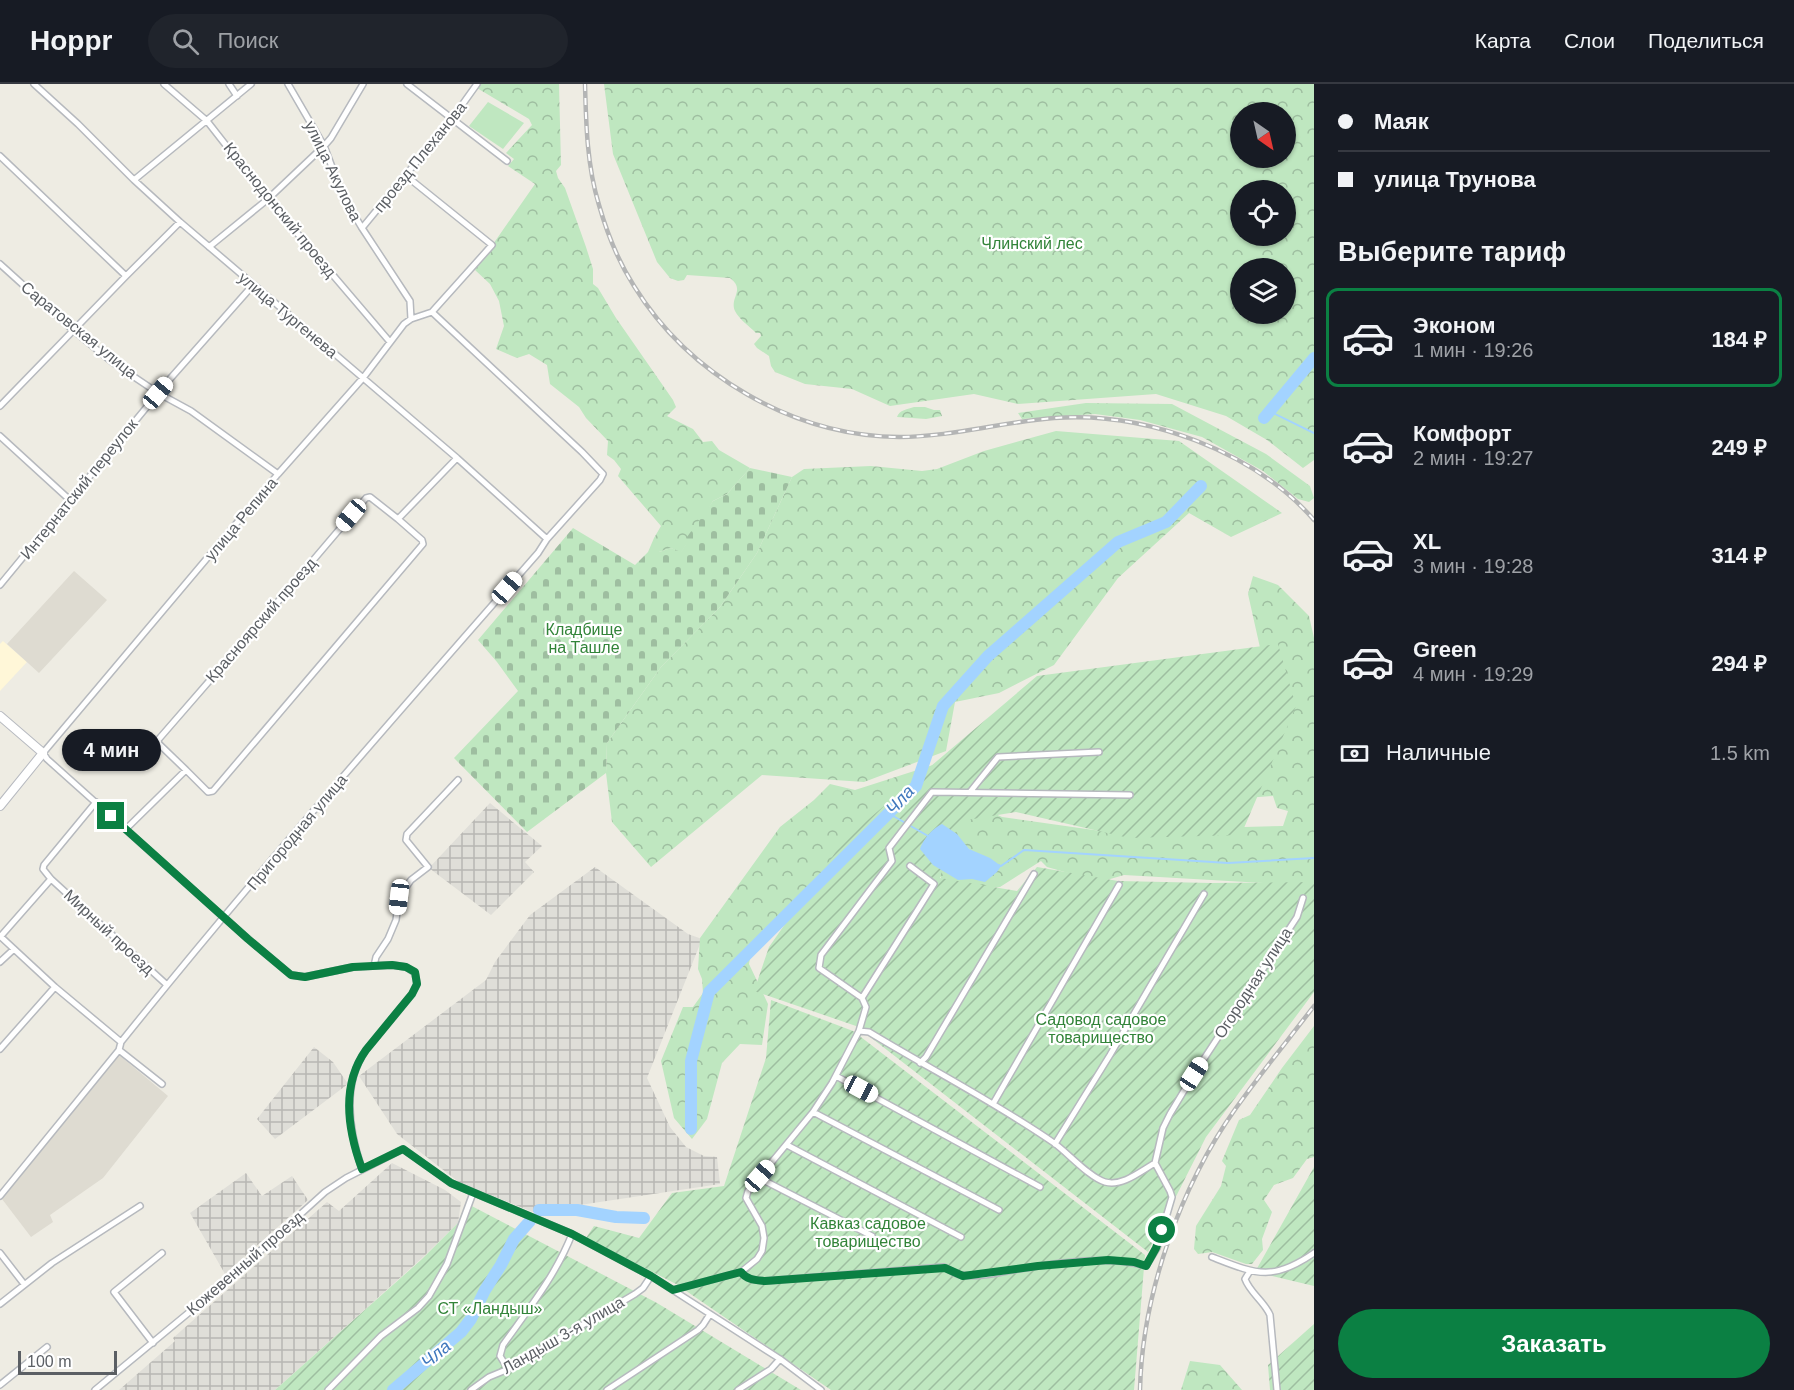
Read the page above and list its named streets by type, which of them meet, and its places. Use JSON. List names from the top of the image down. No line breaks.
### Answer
{"streets":{"street":["проезд Плеханова","улица Акулова","Краснодонский проезд","улица Тургенева","Саратовская улица","Интернатский переулок","улица Репина","Красноярский проезд","Пригородная улица","Мирный проезд","Огородная улица","Кожевенный проезд","Ландыш 3-я улица"]},"crossings":[["проезд Плеханова","улица Акулова"],["проезд Плеханова","улица Репина"],["улица Акулова","улица Репина"],["Краснодонский проезд","улица Репина"],["улица Тургенева","Интернатский переулок"],["улица Тургенева","улица Репина"],["улица Тургенева","Пригородная улица"],["Саратовская улица","Интернатский переулок"],["Саратовская улица","улица Репина"],["улица Репина","Пригородная улица"],["Пригородная улица","Мирный проезд"]],"water":["Чла"],"parks":["Члинский лес","Кладбище на Ташле","Садовод садовое товарищество","Кавказ садовое товарищество","СТ «Ландыш»"],"scale_bar":"100 m","north":"bottom right","page":{"header":"Hoppr","search":"Поиск","nav":["Карта","Слои","Поделиться"],"banner":["Маяк","улица Трунова"],"heading":"Выберите тариф","list":[{"name":"Эконом","note":"1 мин · 19:26","value":"184 ₽"},{"name":"Комфорт","note":"2 мин · 19:27","value":"249 ₽"},{"name":"XL","note":"3 мин · 19:28","value":"314 ₽"},{"name":"Green","note":"4 мин · 19:29","value":"294 ₽"}],"pay":["Наличные","1.5 km"],"bubble":"4 мин","buttons":"Заказать","scale":"100 m"}}
